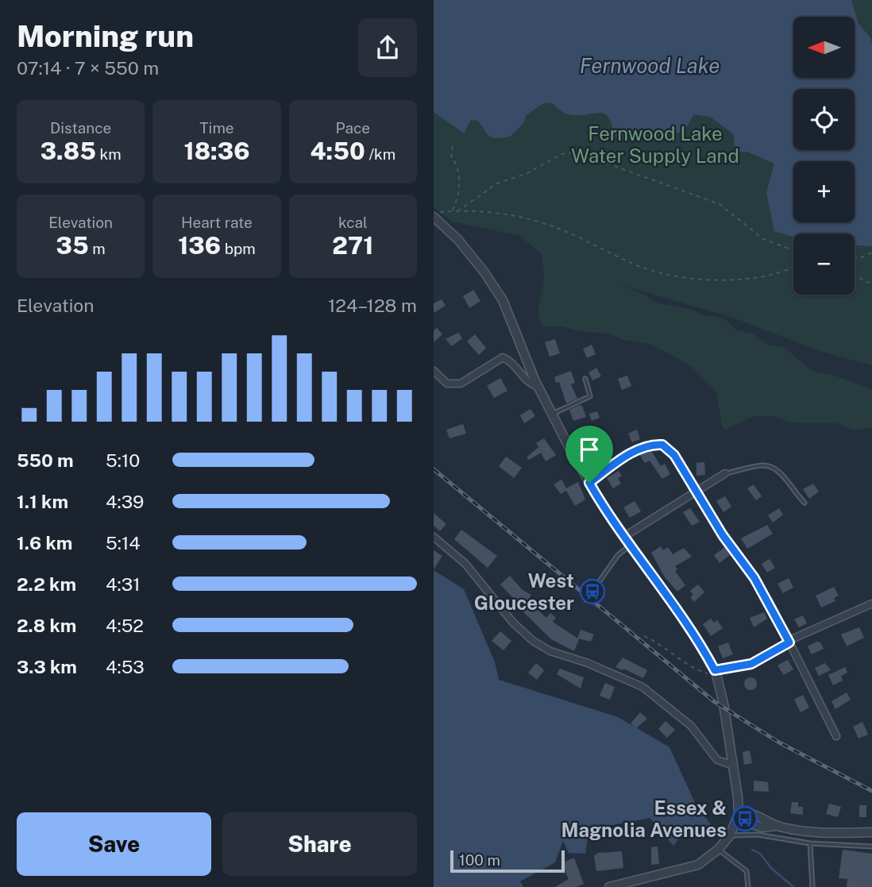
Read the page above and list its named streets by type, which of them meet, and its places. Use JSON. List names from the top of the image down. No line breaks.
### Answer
{"water":["Fernwood Lake"],"parks":["Fernwood Lake Water Supply Land"],"places":{"station":["West Gloucester"],"bus stop":["Essex & Magnolia Avenues"]},"scale_bar":"100 m","north":"left","page":{"heading":["Morning run","07:14 · 7 × 550 m"],"map_buttons":["+","−"],"stats":[["Distance","3.85 km"],["Time","18:36"],["Pace","4:50 /km"],["Elevation","35 m"],["Heart rate","136 bpm"],["kcal","271"]],"chart":["Elevation","124–128 m"],"list":[{"name":"550 m","note":"5:10"},{"name":"1.1 km","note":"4:39"},{"name":"1.6 km","note":"5:14"},{"name":"2.2 km","note":"4:31"},{"name":"2.8 km","note":"4:52"},{"name":"3.3 km","note":"4:53"}],"buttons":["Save","Share"],"scale":"100 m"}}
